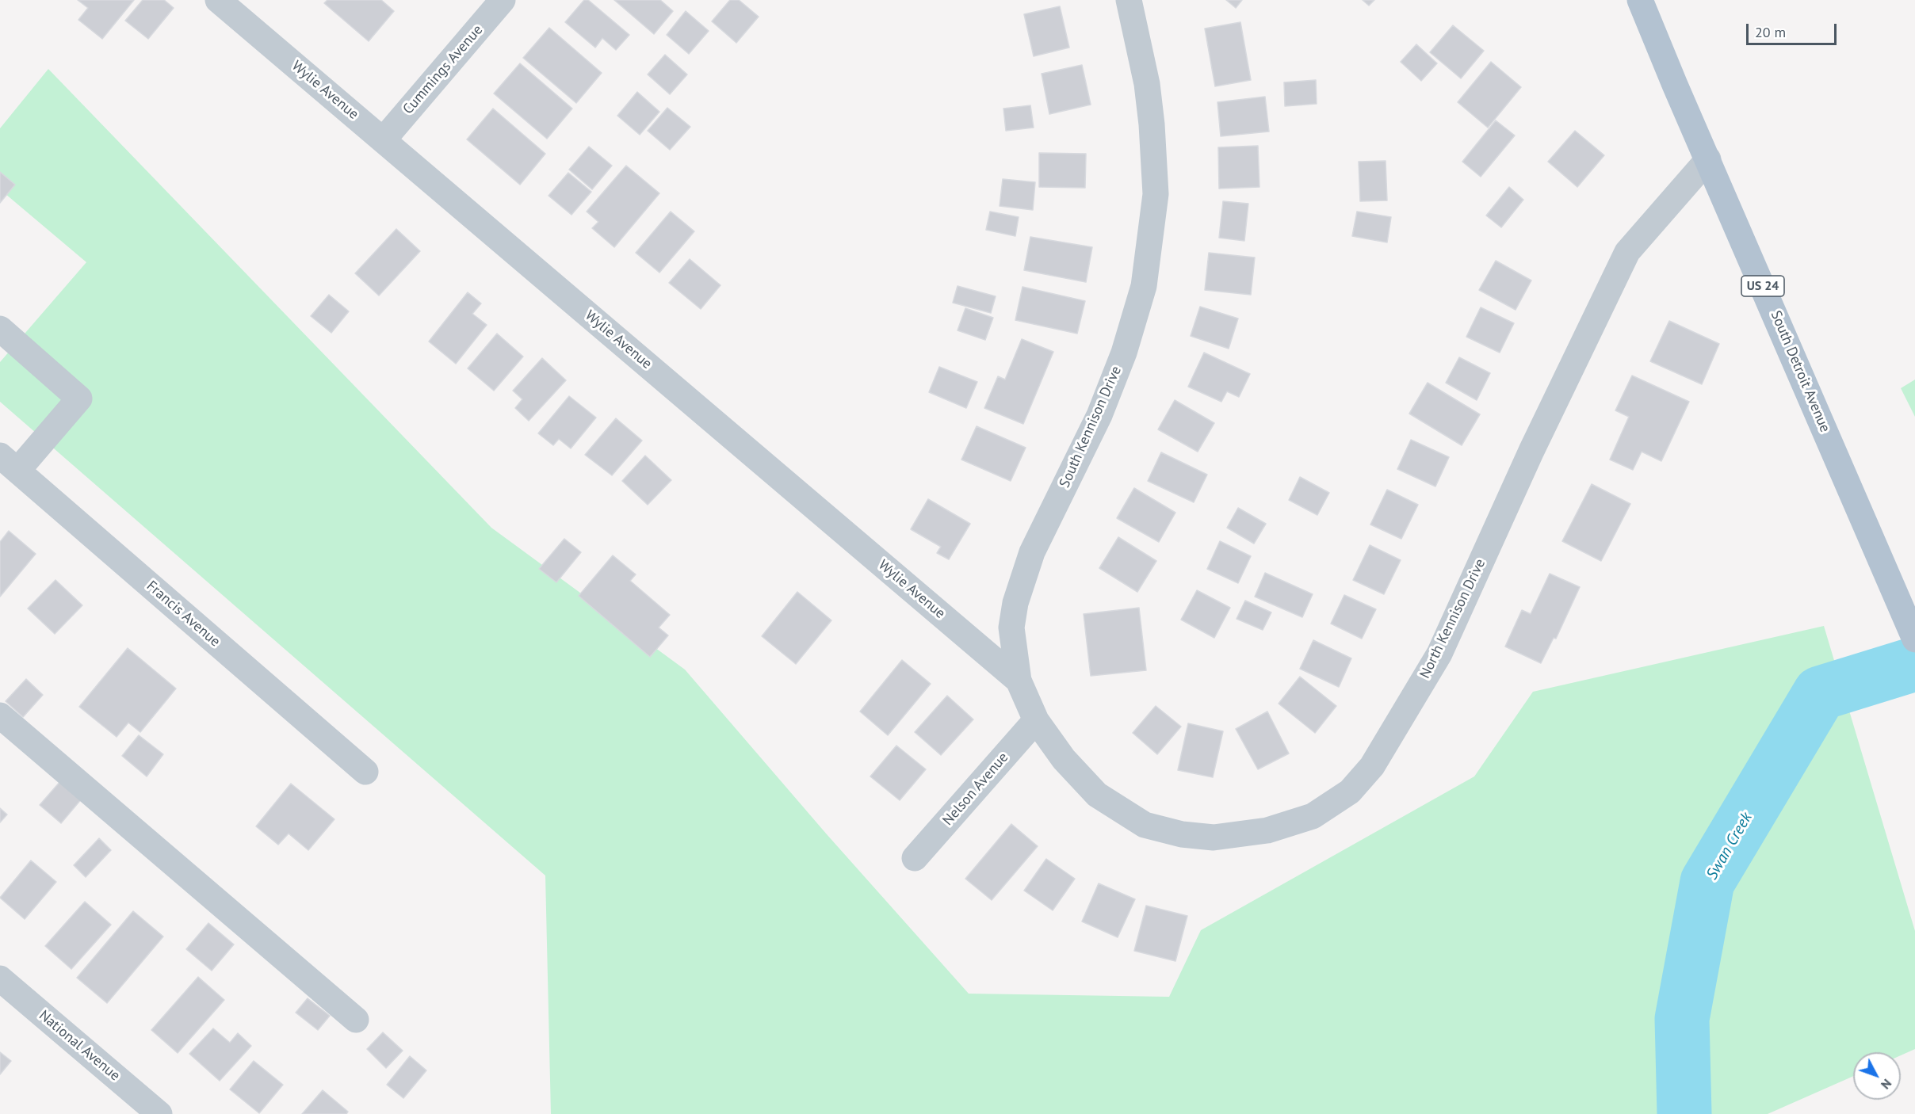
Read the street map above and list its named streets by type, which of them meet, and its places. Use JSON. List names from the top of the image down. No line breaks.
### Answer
{"streets":{"main road":["US 24","South Detroit Avenue"],"street":["Cummings Avenue","Wylie Avenue","South Kennison Drive","Francis Avenue","North Kennison Drive","Nelson Avenue","National Avenue"]},"crossings":[["Cummings Avenue","Wylie Avenue"],["Wylie Avenue","South Kennison Drive"],["Wylie Avenue","North Kennison Drive"],["South Detroit Avenue","North Kennison Drive"],["South Kennison Drive","North Kennison Drive"],["North Kennison Drive","Nelson Avenue"]],"water":["Swan Creek"],"scale_bar":"20 m","north":"bottom right"}
